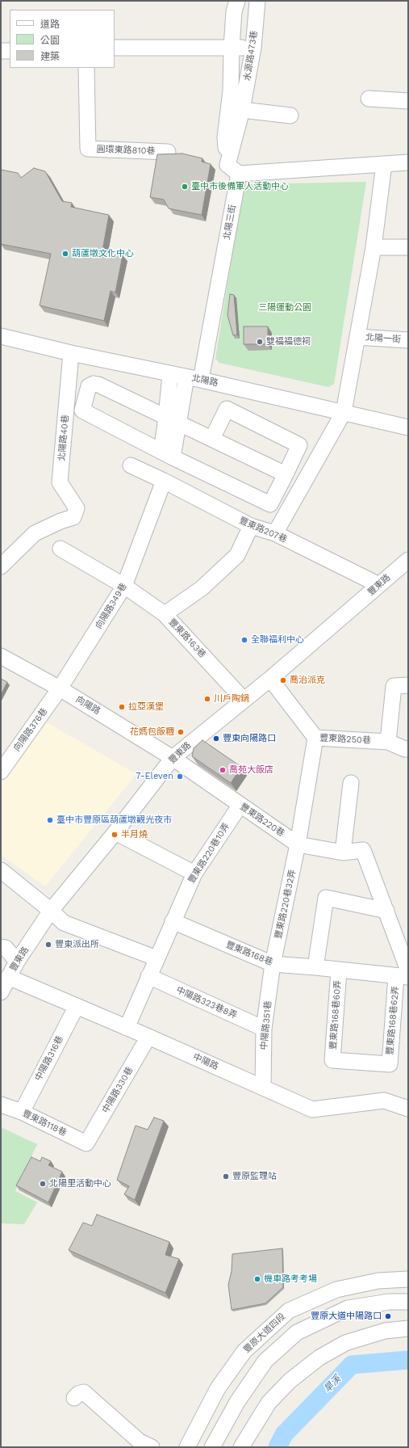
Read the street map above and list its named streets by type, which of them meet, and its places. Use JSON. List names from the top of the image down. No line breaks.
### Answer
{"streets":{"street":["水源路473巷","圓環東路810巷","北陽三街","北陽一街","北陽路","北陽路40巷","豐東路207巷","豐東路","向陽路349巷","豐東路163巷","向陽路","向陽路376巷","豐東路250巷","豐東路220巷","豐東路220巷10弄","豐東路220巷32弄","豐東路168巷","中陽路323巷8弄","豐東路168巷60弄","豐東路168巷62弄","中陽路351巷","中陽路316巷","中陽路","中陽路330巷","豐東路118巷","豐原大道四段"]},"crossings":[["北陽三街","北陽路"],["北陽路","北陽路40巷"],["豐東路207巷","豐東路"],["豐東路207巷","向陽路349巷"],["豐東路","豐東路163巷"],["豐東路","向陽路"],["豐東路","豐東路250巷"],["豐東路","豐東路220巷"],["豐東路","中陽路"],["向陽路349巷","豐東路163巷"],["向陽路349巷","向陽路"],["向陽路349巷","向陽路376巷"],["向陽路","向陽路376巷"],["向陽路","豐東路220巷"],["豐東路250巷","豐東路220巷32弄"],["豐東路220巷","豐東路220巷10弄"],["豐東路220巷","豐東路220巷32弄"],["豐東路220巷10弄","豐東路168巷"],["豐東路220巷32弄","豐東路168巷"],["豐東路220巷32弄","中陽路351巷"],["豐東路168巷","豐東路168巷60弄"],["豐東路168巷","豐東路168巷62弄"],["豐東路168巷","中陽路351巷"],["中陽路323巷8弄","中陽路351巷"],["豐東路168巷60弄","豐東路168巷62弄"],["中陽路351巷","中陽路"],["中陽路316巷","中陽路"],["中陽路316巷","豐東路118巷"],["中陽路","中陽路330巷"],["中陽路330巷","豐東路118巷"]],"water":["旱溪"],"parks":["三陽運動公園"],"places":["臺中市後備軍人活動中心","葫蘆墩文化中心","雙福福德祠","全聯福利中心","喬治派克","川戶陶鍋","拉亞漢堡","花媽包飯糰","豐東向陽路口","喬苑大飯店","7-Eleven","臺中市豐原區葫蘆墩觀光夜市","半月燒","豐東派出所","豐原監理站","北陽里活動中心","機車路考考場","豐原大道中陽路口"],"legend":["道路","公園","建築"]}
